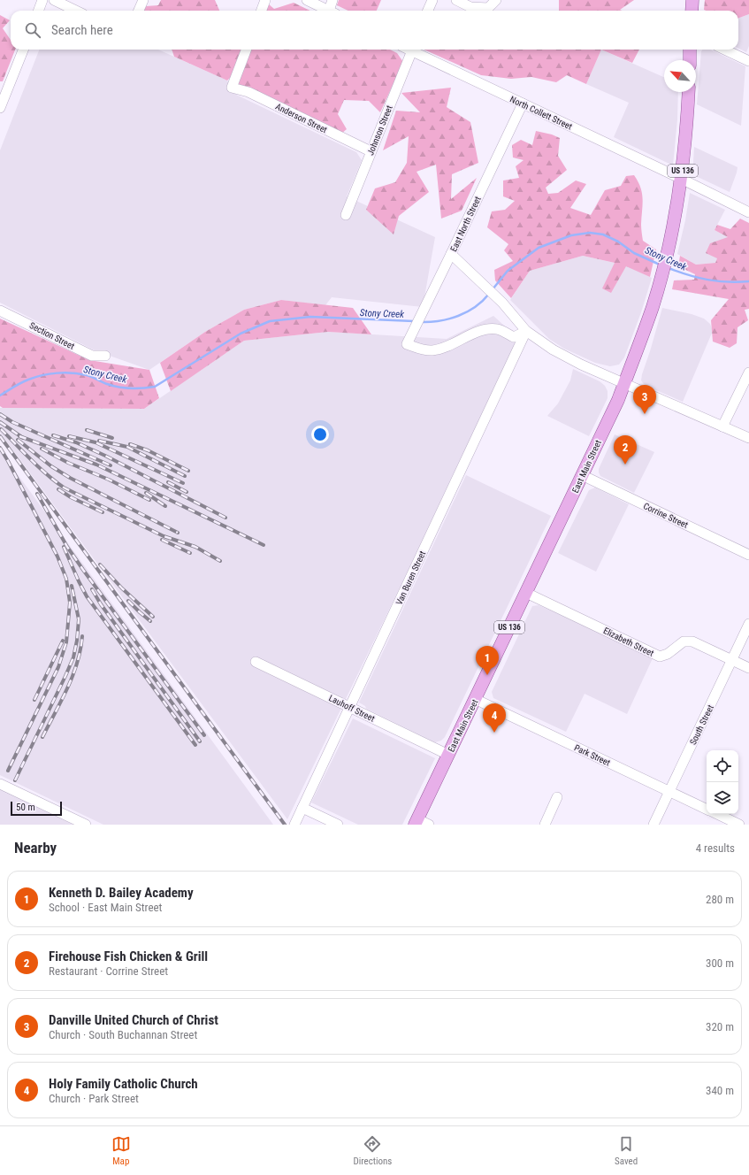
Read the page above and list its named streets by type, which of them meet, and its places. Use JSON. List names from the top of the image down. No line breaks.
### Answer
{"streets":{"main road":["US 136","East Main Street"],"street":["North Collett Street","Anderson Street","Johnson Street","East North Street","Section Street","Corrine Street","Van Buren Street","Elizabeth Street","Lauhoff Street","South Street","Park Street"]},"crossings":[["North Collett Street","East North Street"],["North Collett Street","East Main Street"],["Anderson Street","Johnson Street"],["East North Street","Van Buren Street"],["East Main Street","Corrine Street"],["East Main Street","Elizabeth Street"],["East Main Street","Lauhoff Street"],["East Main Street","Park Street"],["Van Buren Street","Lauhoff Street"],["Elizabeth Street","South Street"],["South Street","Park Street"]],"water":["Stony Creek"],"scale_bar":"50 m","north":"top left","page":{"search":"Search here","pins":["3","2","1","4"],"scale":"50 m","heading":["Nearby","4 results"],"list":[{"mark":"1","name":"Kenneth D. Bailey Academy","note":"School · East Main Street","value":"280 m"},{"mark":"2","name":"Firehouse Fish Chicken & Grill","note":"Restaurant · Corrine Street","value":"300 m"},{"mark":"3","name":"Danville United Church of Christ","note":"Church · South Buchannan Street","value":"320 m"},{"mark":"4","name":"Holy Family Catholic Church","note":"Church · Park Street","value":"340 m"}],"nav":["Map","Directions","Saved"]}}
